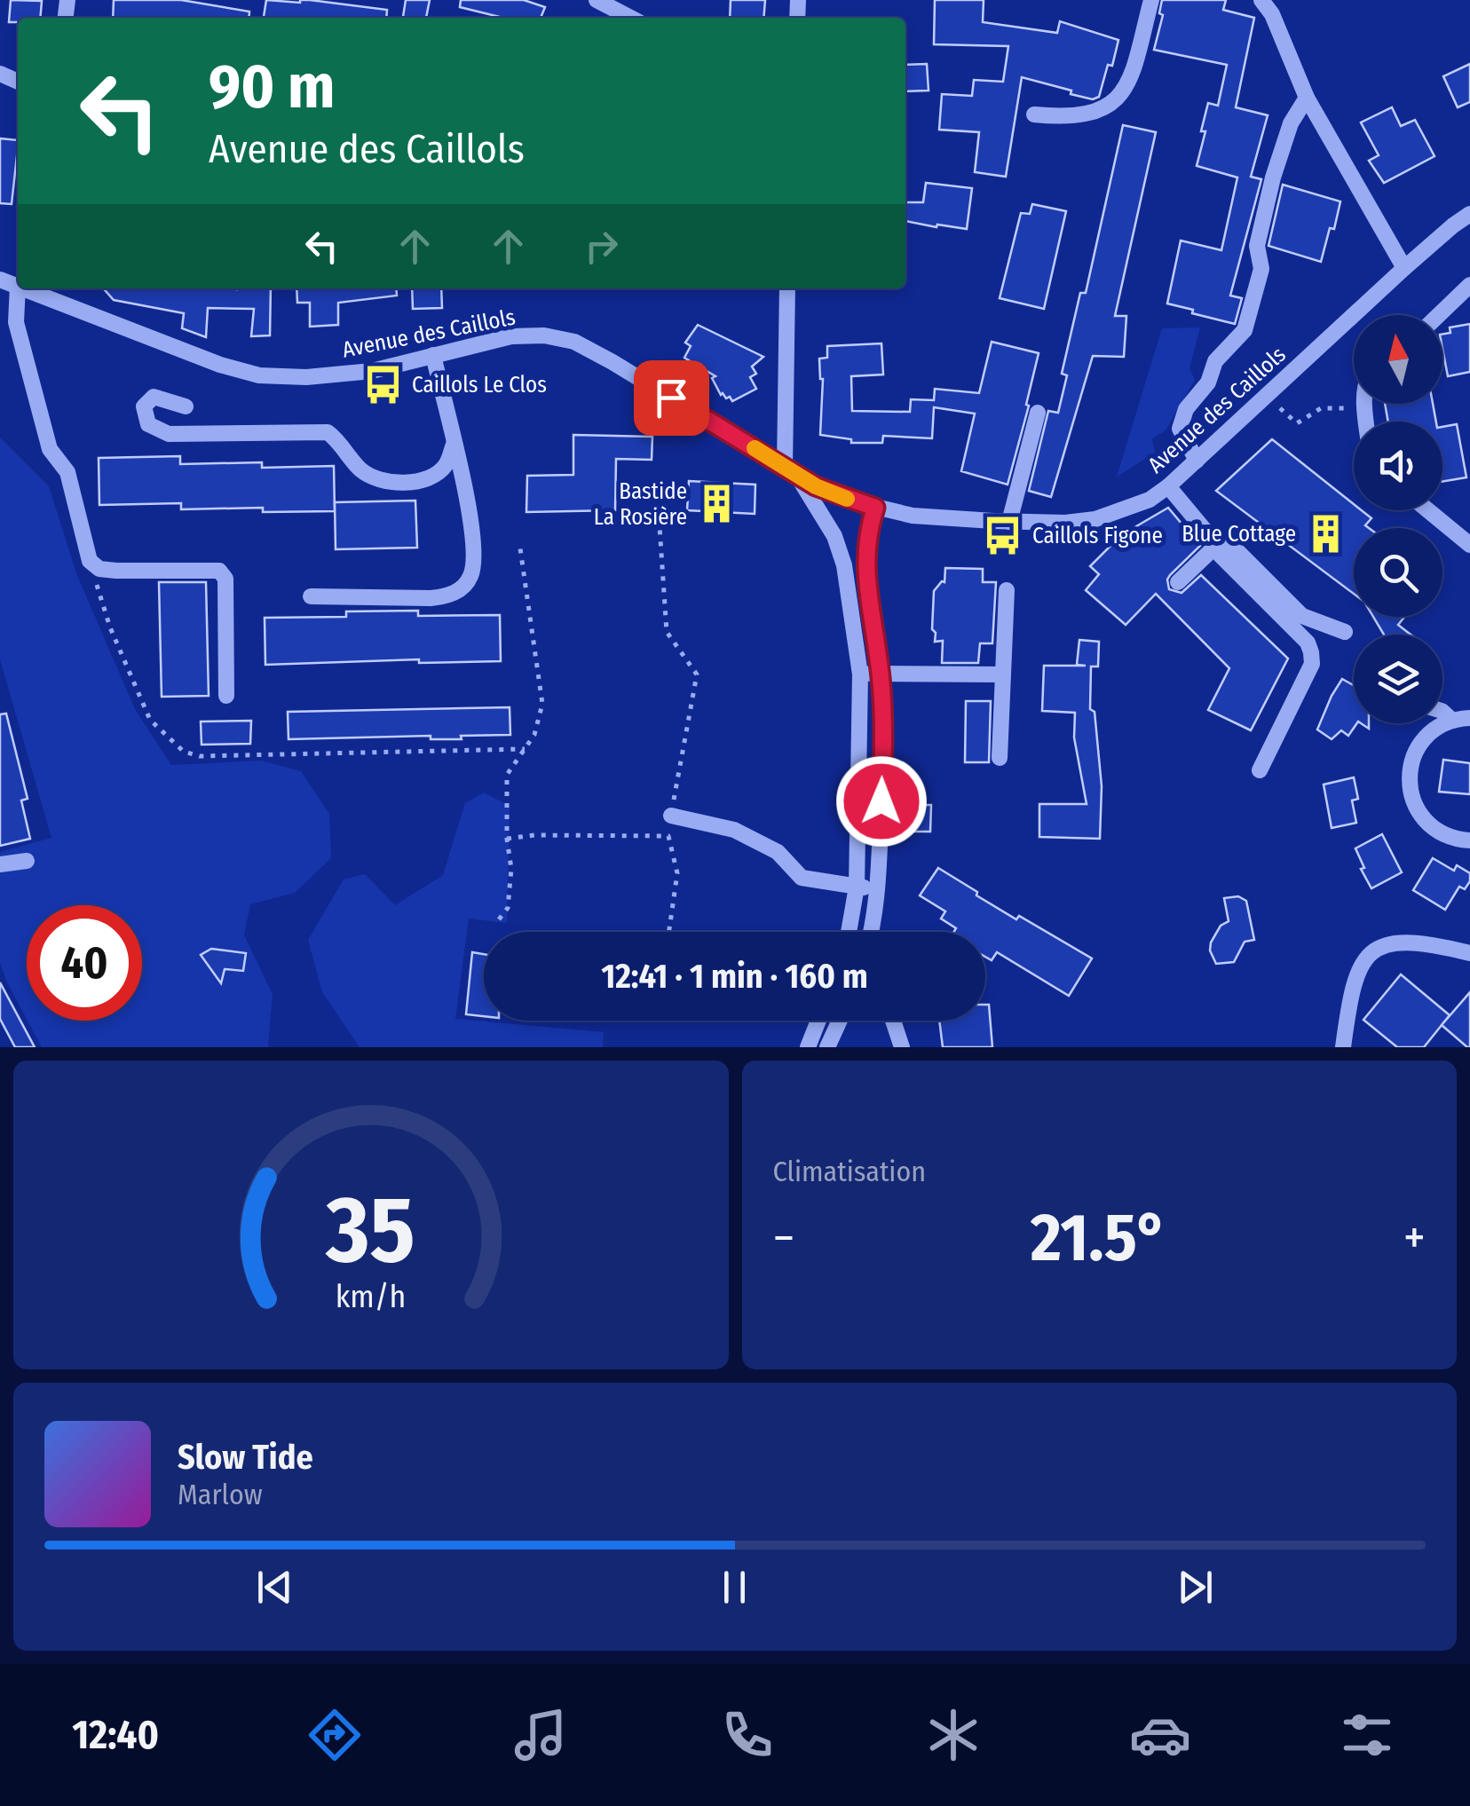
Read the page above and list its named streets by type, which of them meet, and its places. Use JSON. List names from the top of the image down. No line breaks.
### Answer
{"streets":{"street":["Avenue des Caillols"]},"places":{"bus stop":["Caillols Le Clos","Caillols Figone"],"building":["Bastide La Rosière","Blue Cottage"]},"north":"top","page":{"turn":["90 m","Avenue des Caillols"],"limit":"40","trip":"12:41 · 1 min · 160 m","tile":"Climatisation","heat":["−","21.5°","+"],"song":["Slow Tide","Marlow"],"tabs":"12:40","gauge":["35","km/h"]}}
